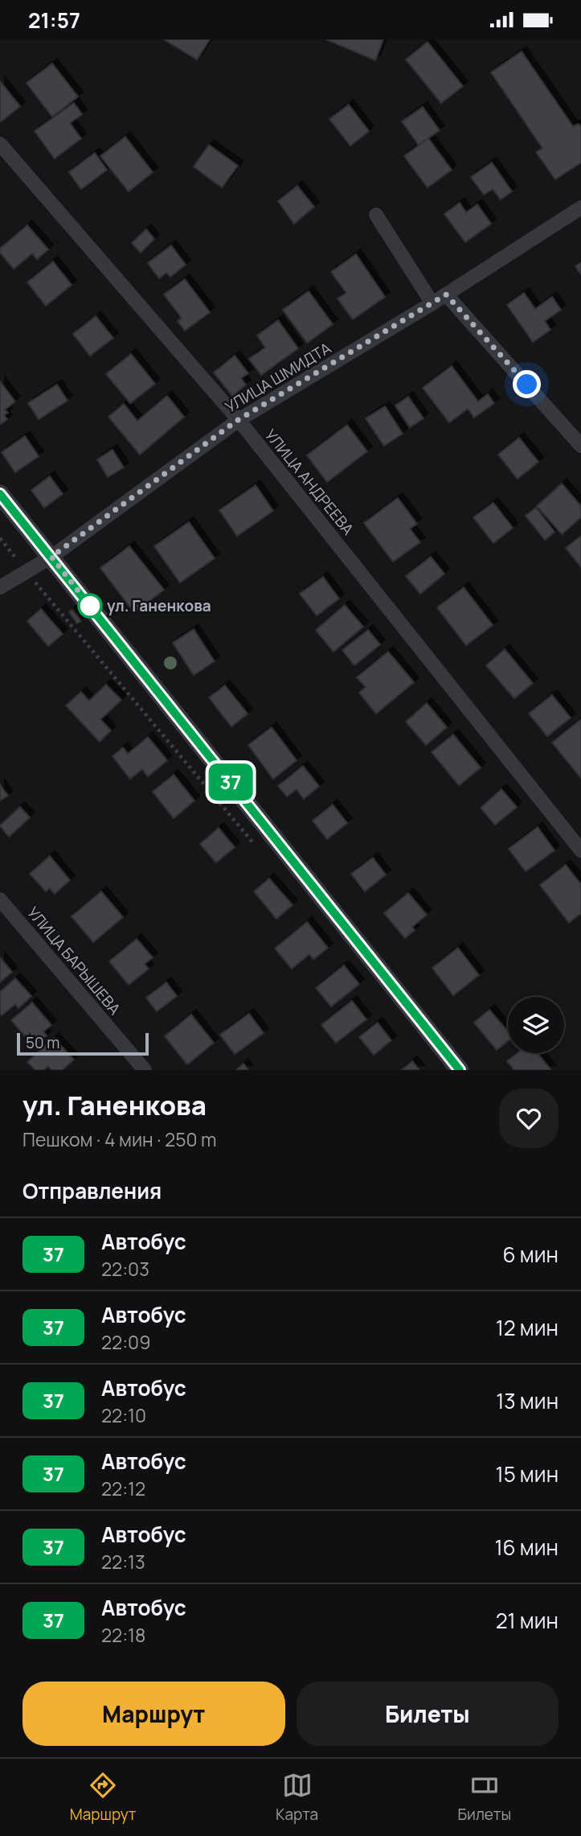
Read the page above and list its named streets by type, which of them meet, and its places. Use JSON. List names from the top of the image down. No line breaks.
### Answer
{"streets":{"street":["УЛИЦА ШМИДТА","УЛИЦА АНДРЕЕВА","УЛИЦА БАРЫШЕВА"]},"crossings":[["УЛИЦА ШМИДТА","УЛИЦА АНДРЕЕВА"]],"places":["ул. Ганенкова"],"lines":["bus line 37"],"scale_bar":"50 m","page":{"status":"21:57","on_map":"37","scale":"50 m","heading":[["ул. Ганенкова","Пешком · 4 мин · 250 m"],"Отправления"],"list":[{"mark":"37","name":"Автобус","note":"22:03","value":"6 мин"},{"mark":"37","name":"Автобус","note":"22:09","value":"12 мин"},{"mark":"37","name":"Автобус","note":"22:10","value":"13 мин"},{"mark":"37","name":"Автобус","note":"22:12","value":"15 мин"},{"mark":"37","name":"Автобус","note":"22:13","value":"16 мин"},{"mark":"37","name":"Автобус","note":"22:18","value":"21 мин"}],"buttons":["Маршрут","Билеты"],"tabs":["Маршрут","Карта","Билеты"]}}
